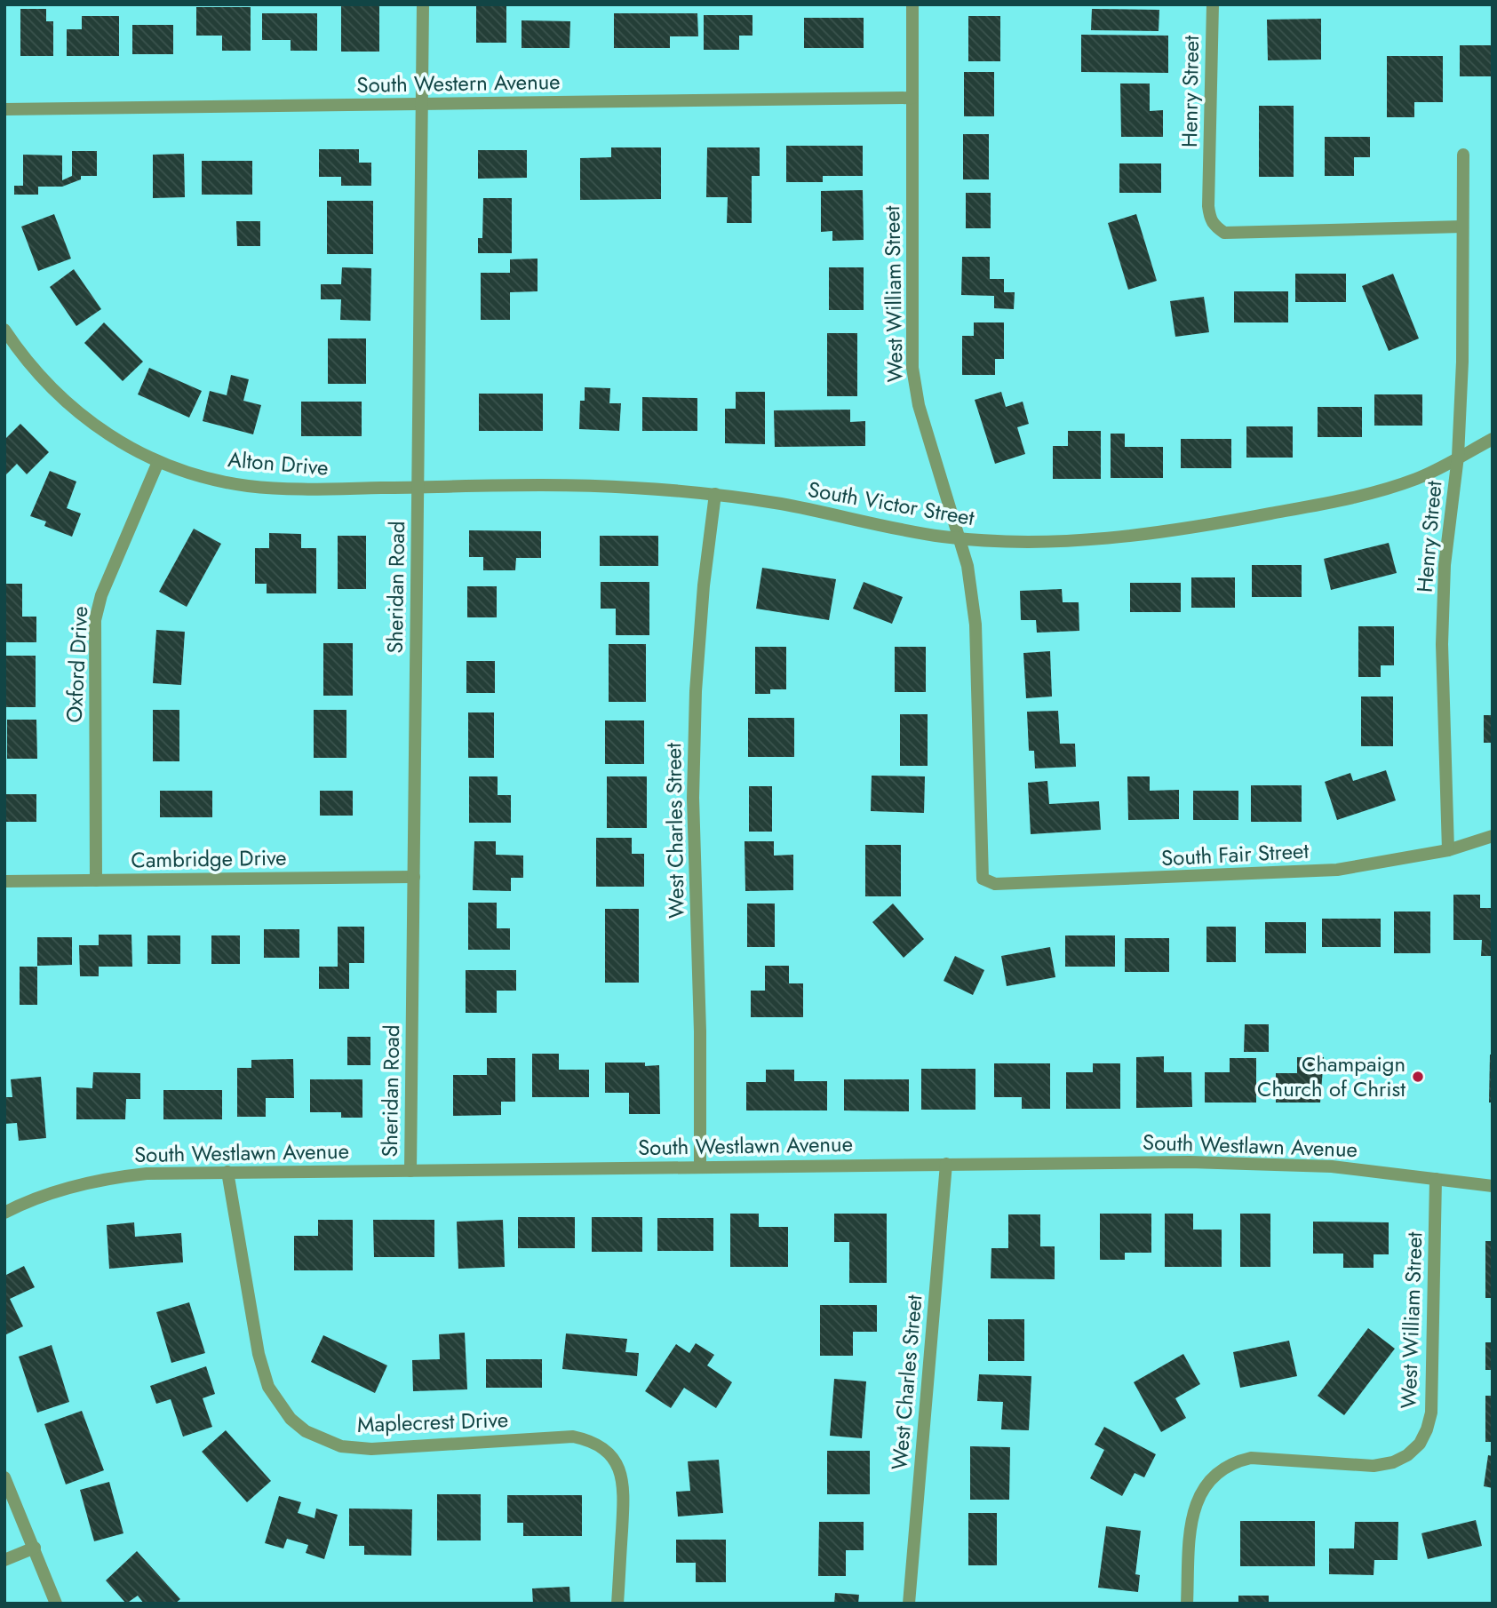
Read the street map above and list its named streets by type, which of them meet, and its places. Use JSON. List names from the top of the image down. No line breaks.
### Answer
{"streets":{"street":["South Western Avenue","Henry Street","West William Street","Alton Drive","South Victor Street","Sheridan Road","Oxford Drive","West Charles Street","South Fair Street","Cambridge Drive","South Westlawn Avenue","Maplecrest Drive"]},"crossings":[["South Western Avenue","West William Street"],["South Western Avenue","Sheridan Road"],["Henry Street","South Victor Street"],["Henry Street","South Fair Street"],["West William Street","South Victor Street"],["West William Street","South Fair Street"],["West William Street","South Westlawn Avenue"],["Alton Drive","South Victor Street"],["Alton Drive","Sheridan Road"],["Alton Drive","Oxford Drive"],["South Victor Street","Sheridan Road"],["South Victor Street","West Charles Street"],["Sheridan Road","Cambridge Drive"],["Sheridan Road","South Westlawn Avenue"],["Oxford Drive","Cambridge Drive"],["West Charles Street","South Westlawn Avenue"],["South Westlawn Avenue","Maplecrest Drive"]],"places":["Champaign Church of Christ"]}
